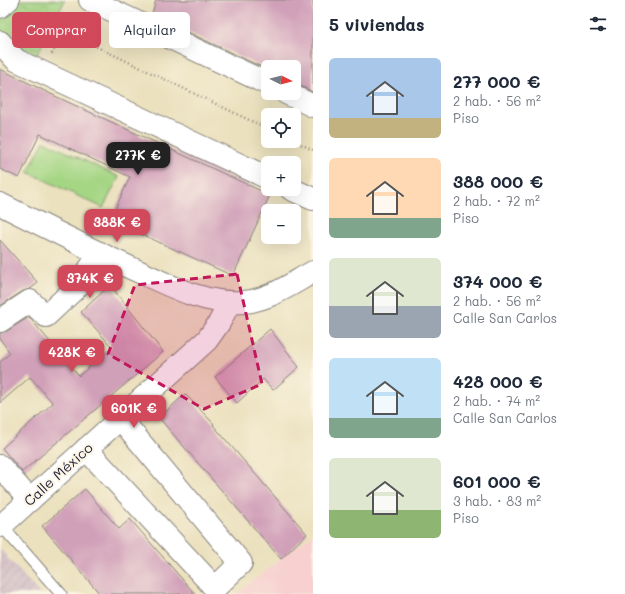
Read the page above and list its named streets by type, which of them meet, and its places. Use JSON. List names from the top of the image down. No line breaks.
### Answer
{"streets":{"street":["Calle México"]},"north":"right","page":{"heading":"5 viviendas","chip":["Comprar","Alquilar"],"list":[{"name":"277 000 €","note":"2 hab. · 56 m² · Piso"},{"name":"388 000 €","note":"2 hab. · 72 m² · Piso"},{"name":"374 000 €","note":"2 hab. · 56 m² · Calle San Carlos"},{"name":"428 000 €","note":"2 hab. · 74 m² · Calle San Carlos"},{"name":"601 000 €","note":"3 hab. · 83 m² · Piso"}],"map_buttons":["+","−"],"price":["277K €","388K €","374K €","428K €","601K €"]}}
